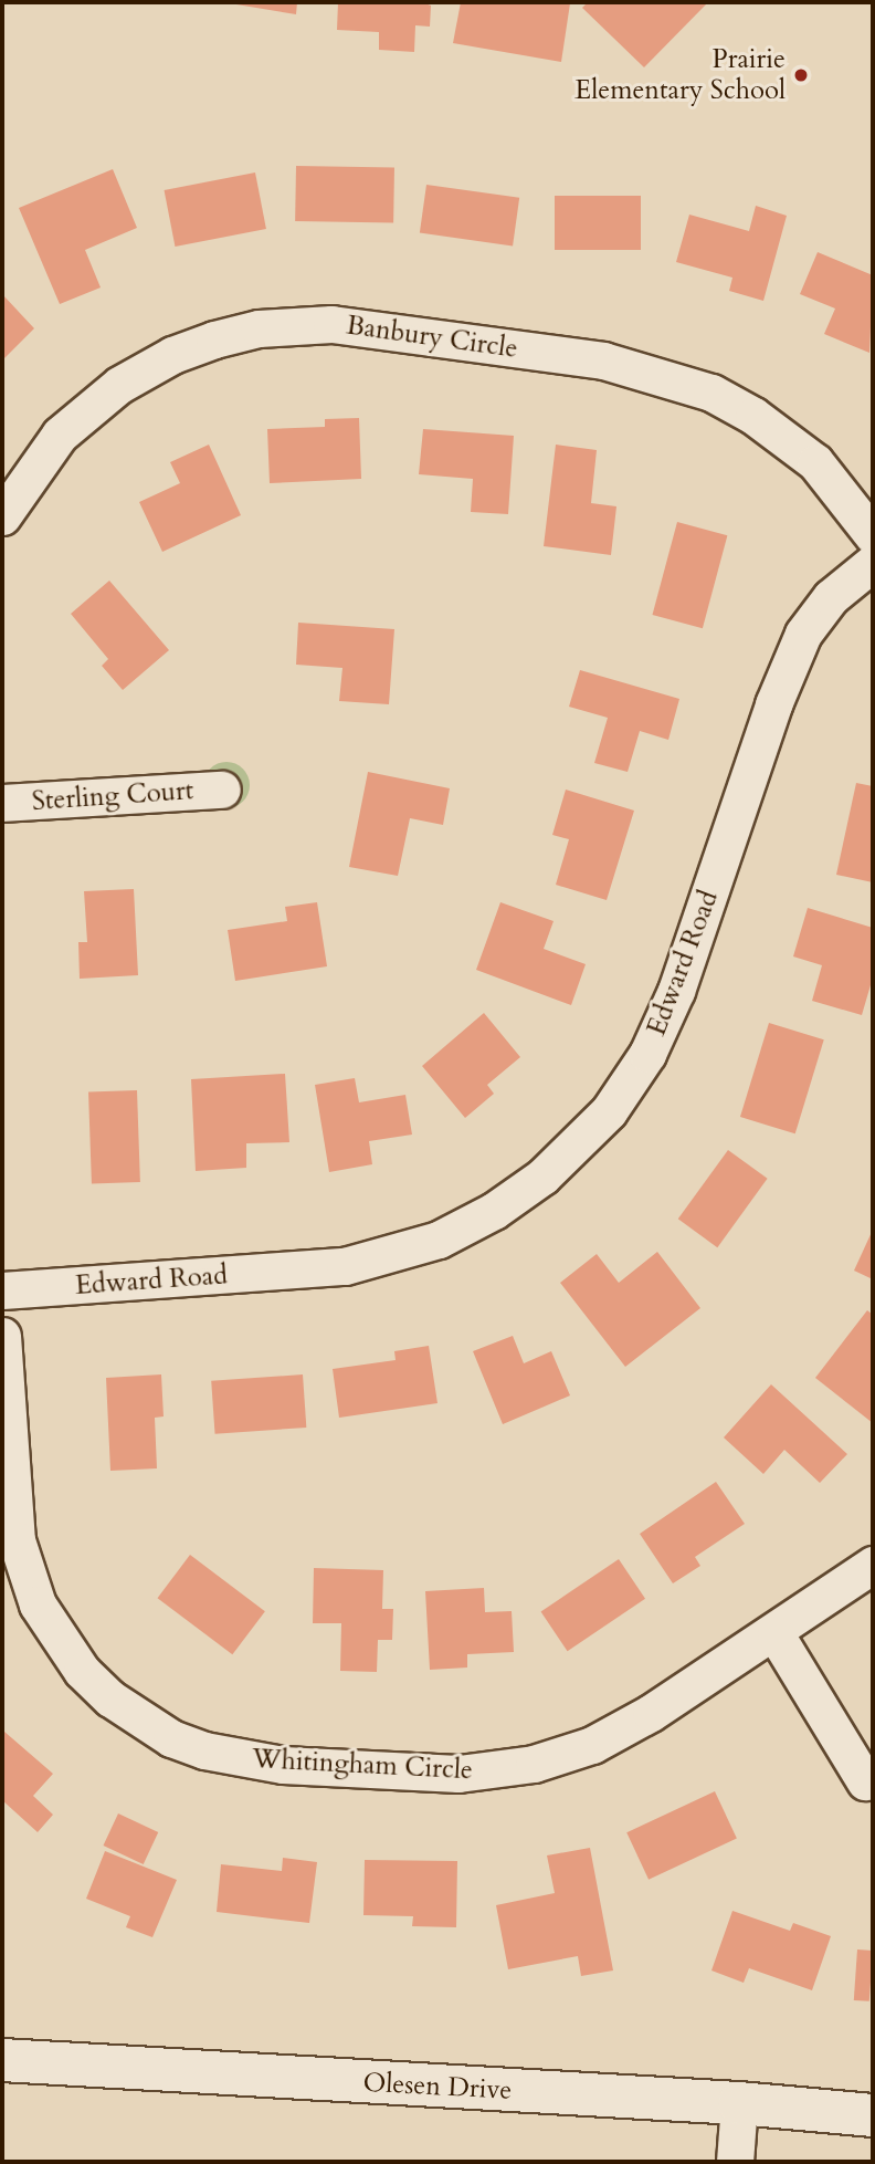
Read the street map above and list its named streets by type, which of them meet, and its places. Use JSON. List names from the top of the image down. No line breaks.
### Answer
{"streets":{"street":["Banbury Circle","Sterling Court","Edward Road","Whitingham Circle","Olesen Drive"]},"places":["Prairie Elementary School"]}
